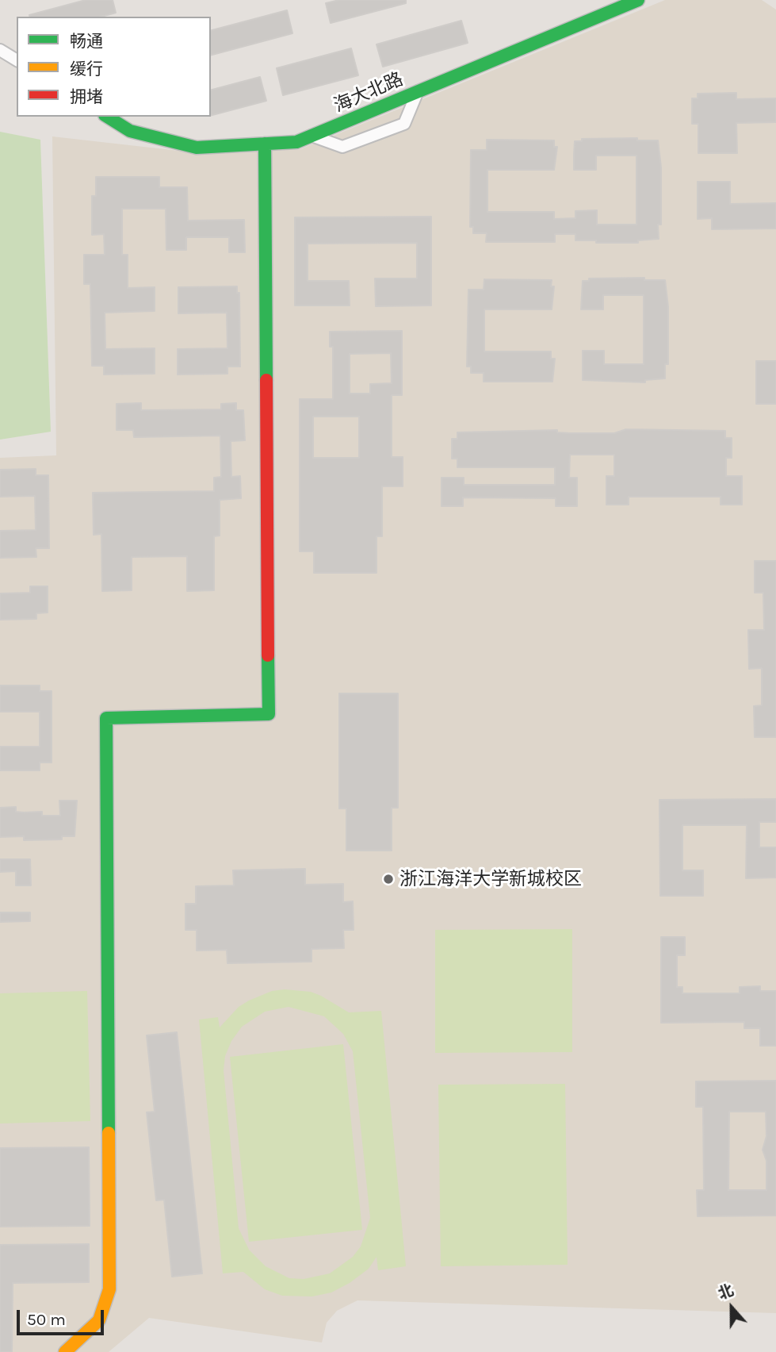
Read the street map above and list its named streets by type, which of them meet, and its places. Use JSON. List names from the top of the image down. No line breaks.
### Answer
{"streets":{"street":["海大北路"]},"places":["浙江海洋大学新城校区"],"legend":["畅通","缓行","拥堵"],"scale_bar":"50 m","north":"top"}
